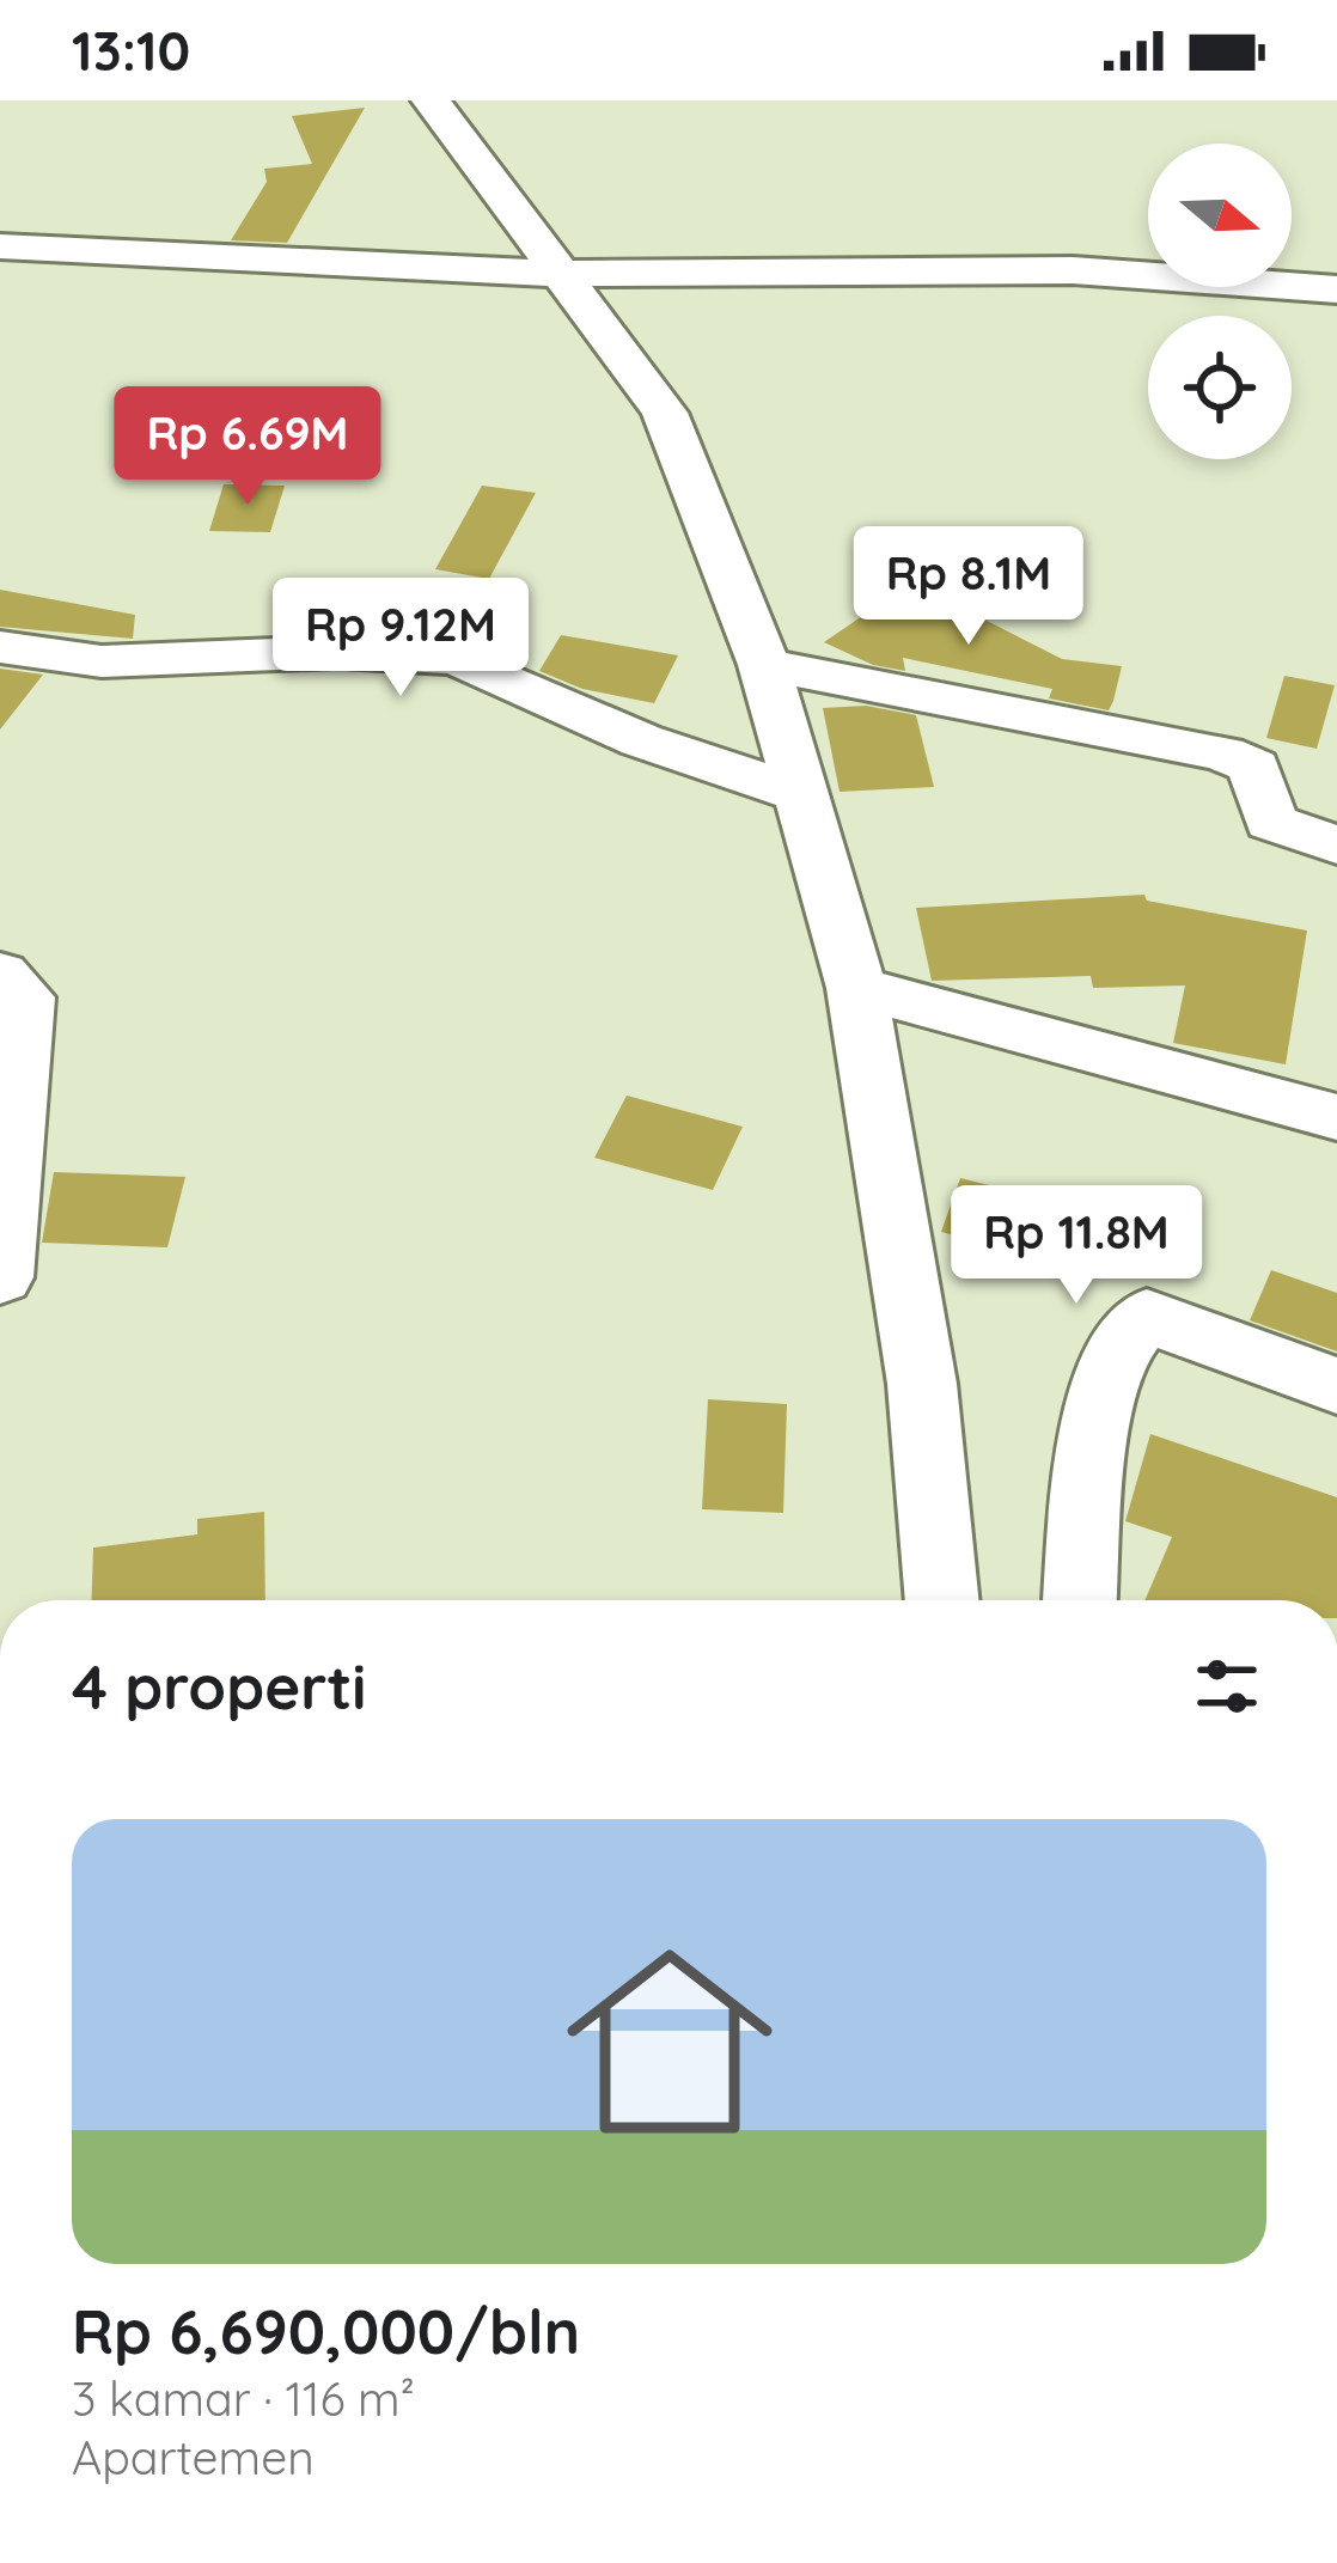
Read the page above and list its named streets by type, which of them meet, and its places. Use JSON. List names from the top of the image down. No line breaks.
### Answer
{"north":"right","page":{"status":"13:10","price":["Rp 6.69M","Rp 8.1M","Rp 9.12M","Rp 11.8M"],"heading":"4 properti","list":[{"name":"Rp 6,690,000/bln","note":"3 kamar · 116 m² · Apartemen"}]}}
